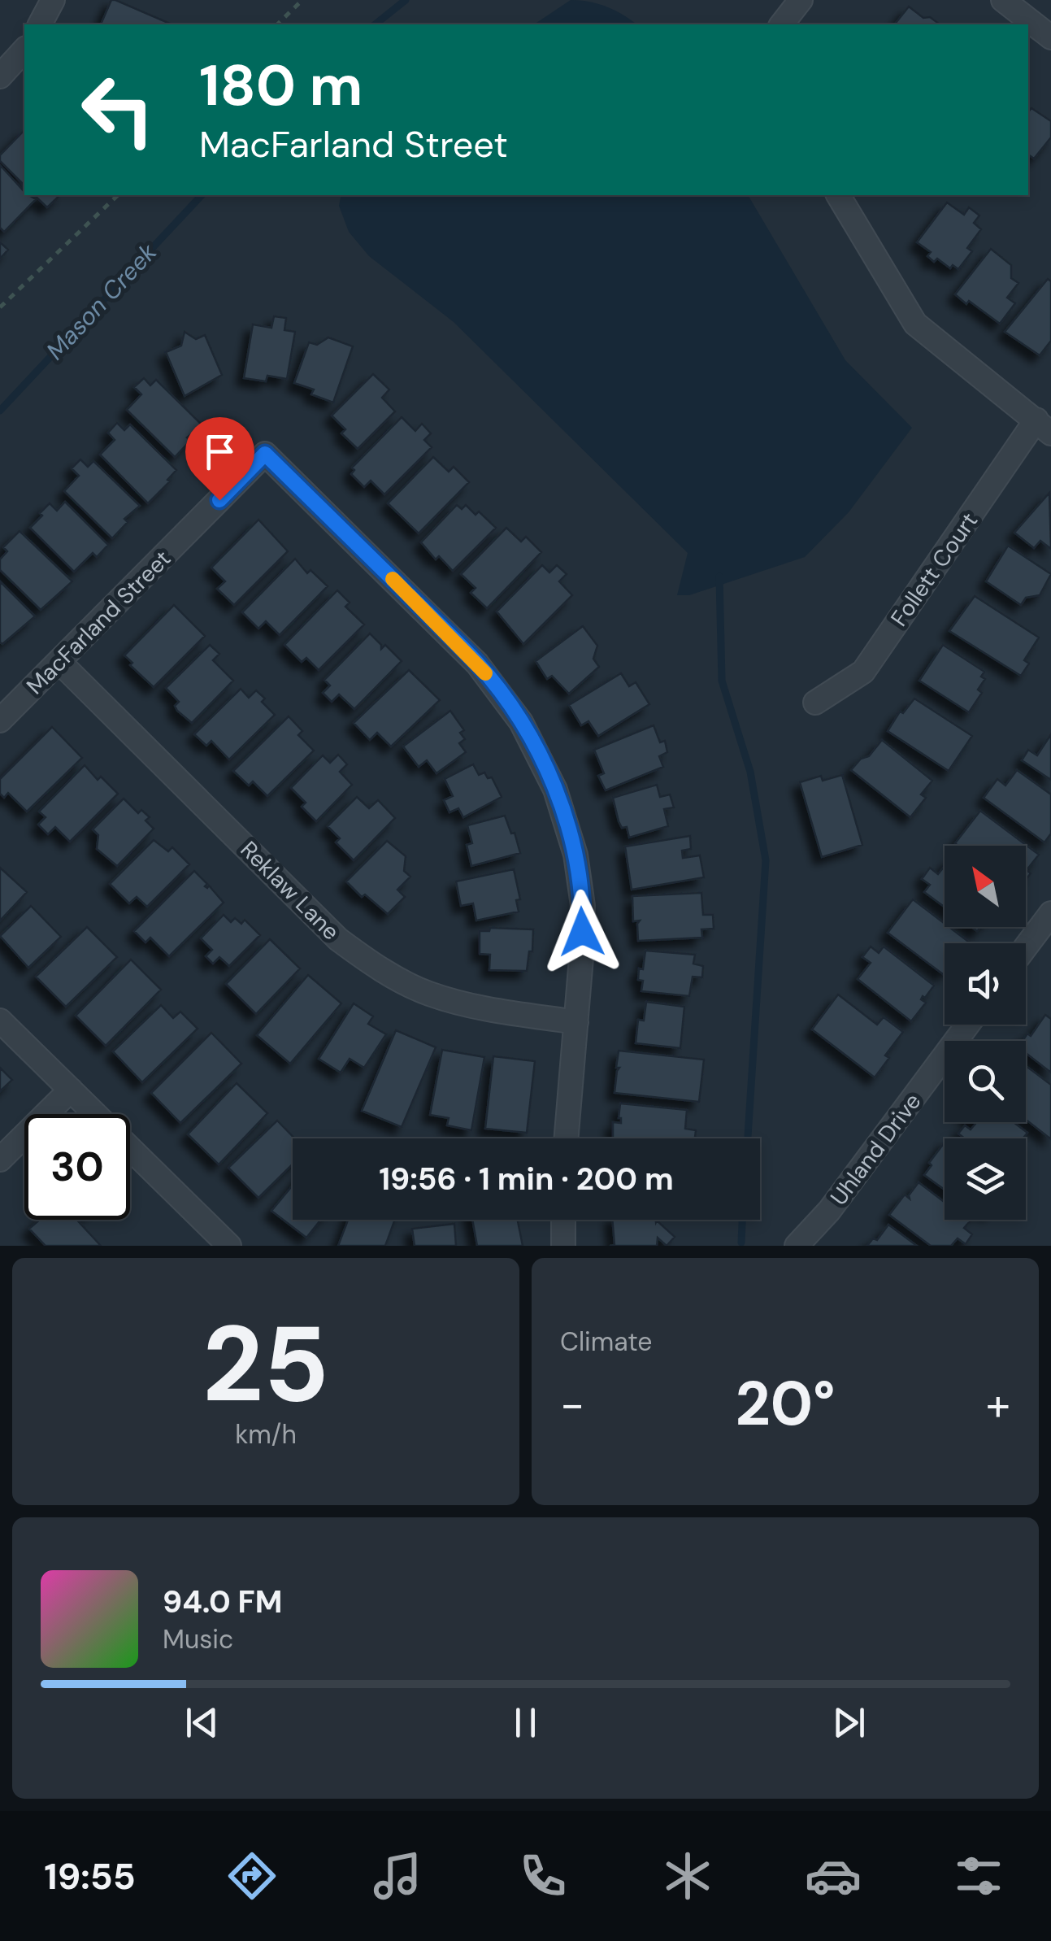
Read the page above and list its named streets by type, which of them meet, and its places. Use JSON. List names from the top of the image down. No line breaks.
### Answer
{"streets":{"street":["Follett Court","MacFarland Street","Reklaw Lane","Uhland Drive"]},"crossings":[["MacFarland Street","Reklaw Lane"]],"water":["Mason Creek"],"north":"top left","page":{"turn":["180 m","MacFarland Street"],"limit":"30","trip":"19:56 · 1 min · 200 m","tile":[["25","km/h"],"Climate"],"heat":["−","20°","+"],"song":["94.0 FM","Music"],"tabs":"19:55"}}
